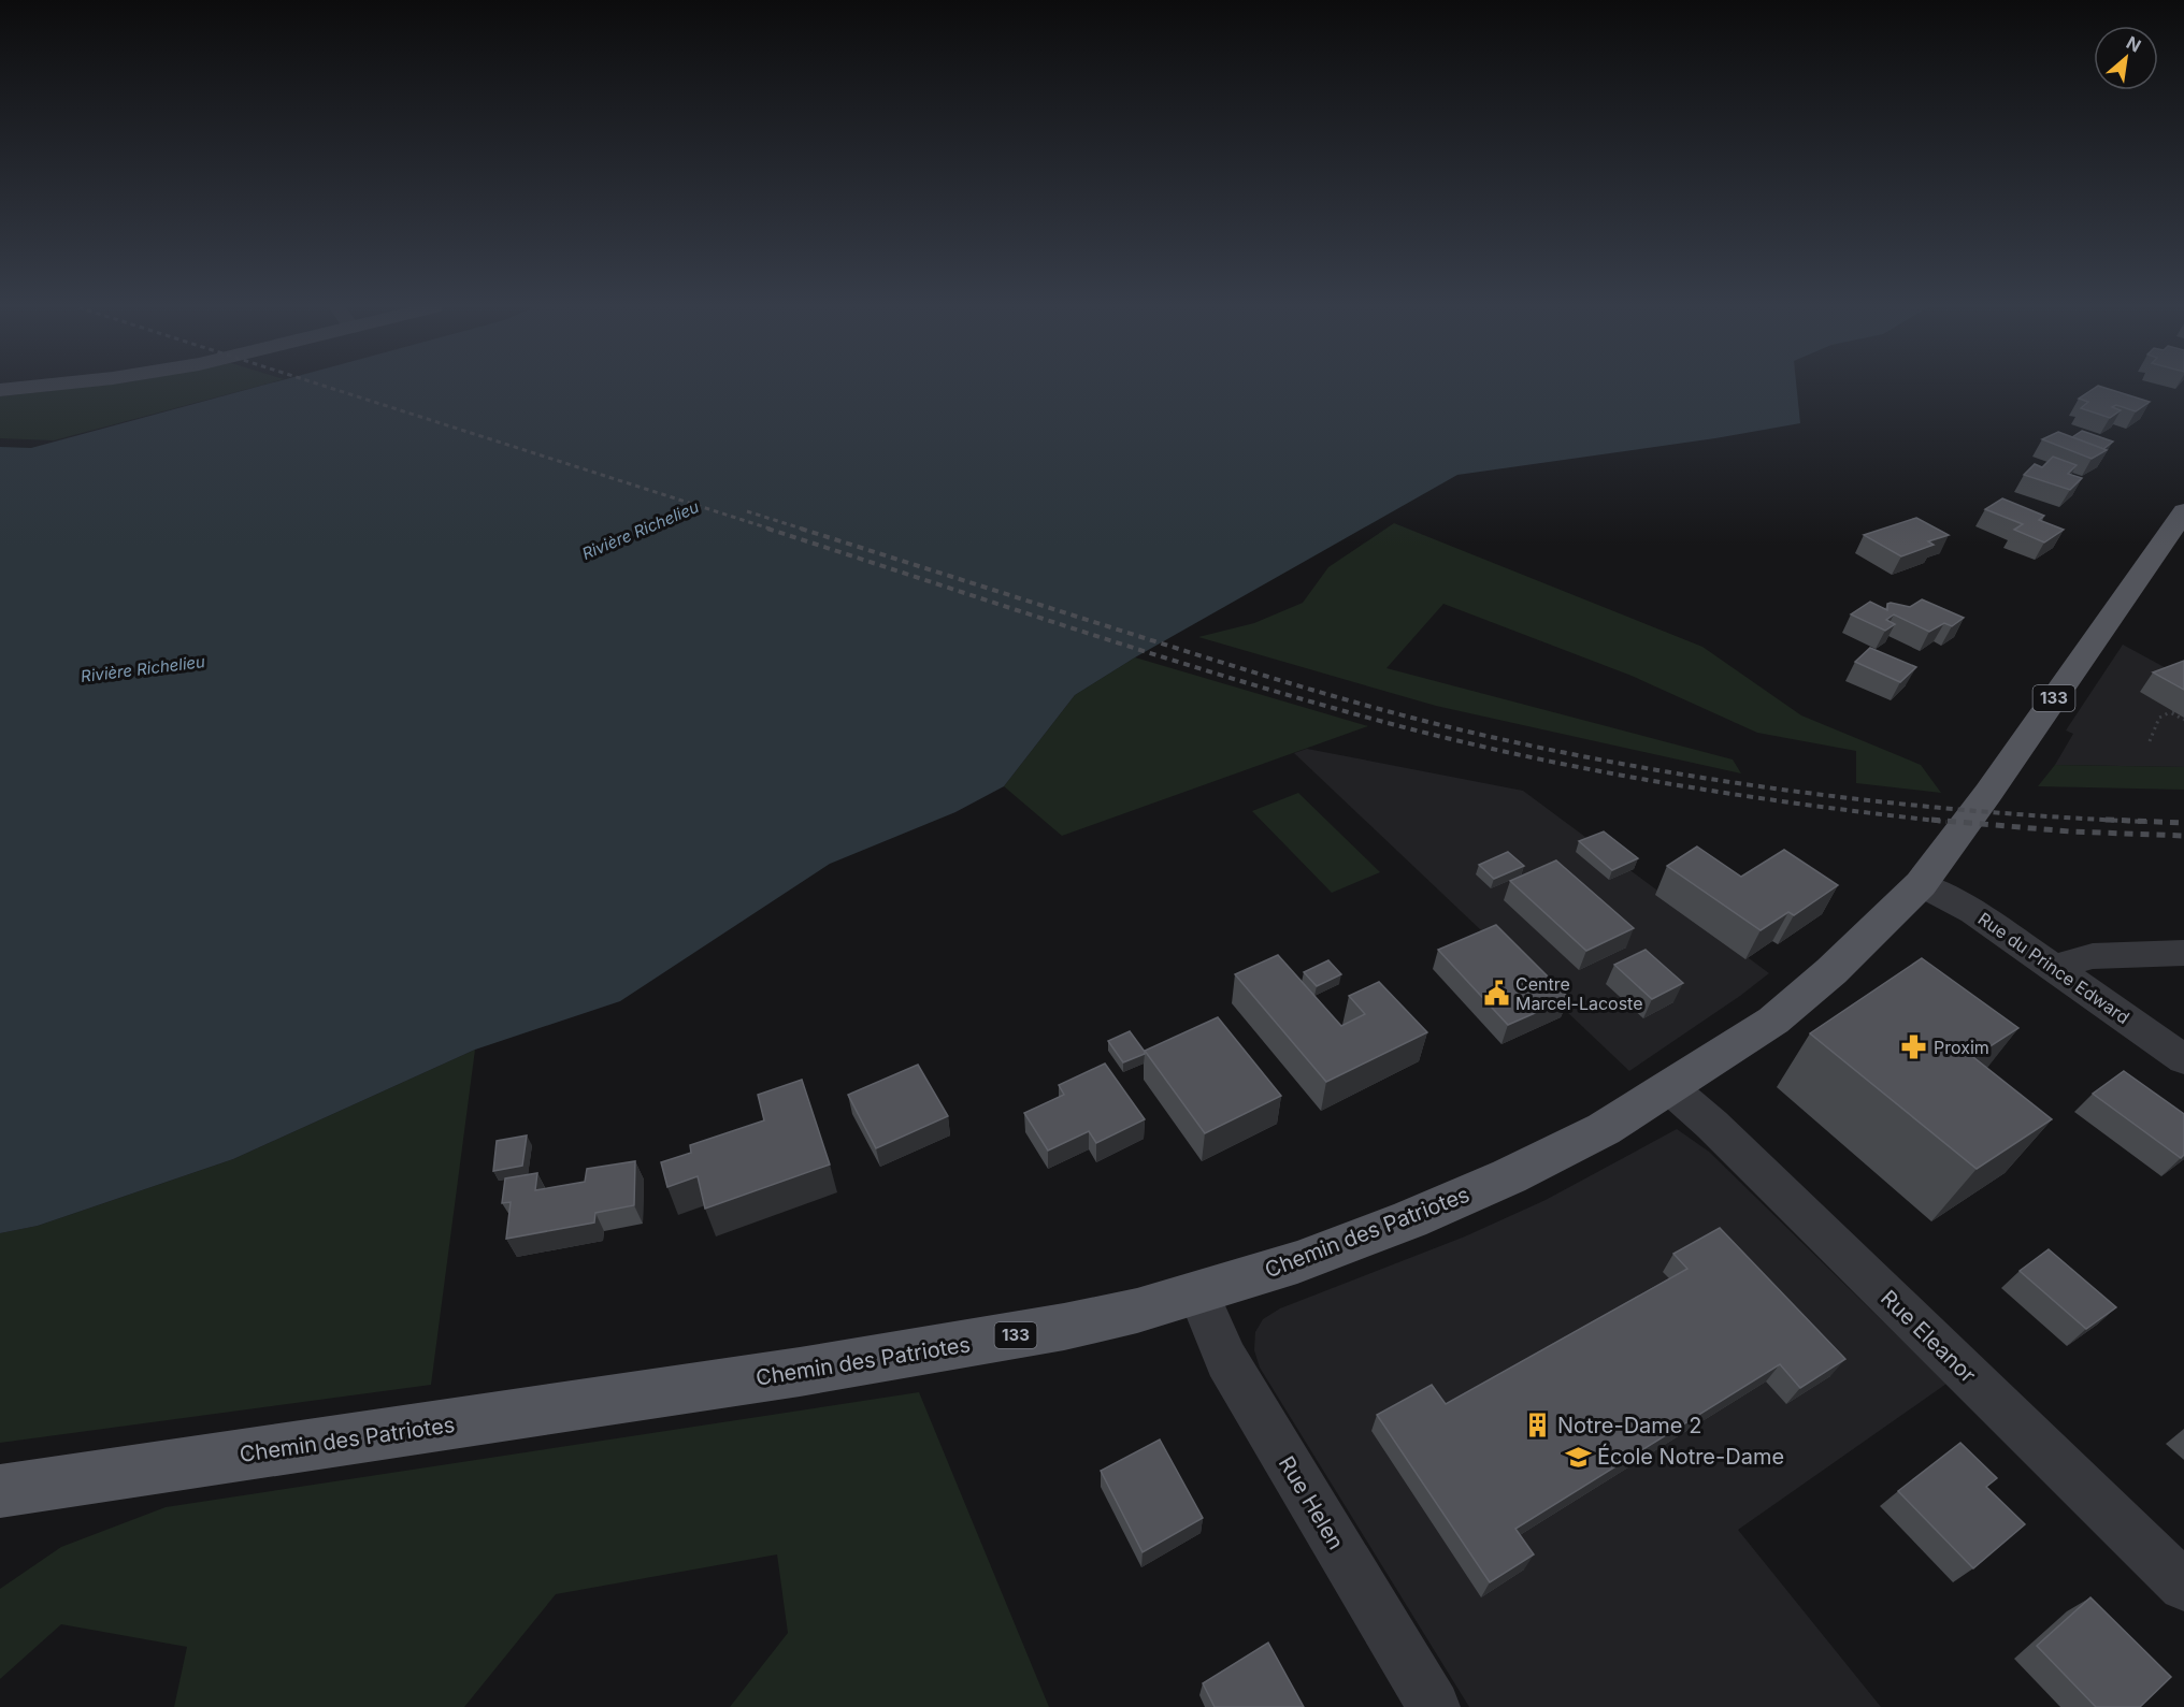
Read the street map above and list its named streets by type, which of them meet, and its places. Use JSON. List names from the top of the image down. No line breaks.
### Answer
{"streets":{"main road":["133","Chemin des Patriotes"],"street":["Rue du Prince Edward","Rue Eleanor","Rue Helen"]},"crossings":[["133","Rue du Prince Edward"],["133","Chemin des Patriotes"],["Rue du Prince Edward","Chemin des Patriotes"],["Chemin des Patriotes","Rue Eleanor"],["Chemin des Patriotes","Rue Helen"]],"water":["Rivière Richelieu"],"places":{"public building":["Centre Marcel-Lacoste"],"pharmacy":["Proxim"],"building":["Notre-Dame 2"],"school or university":["École Notre-Dame"]},"north":"top right"}
